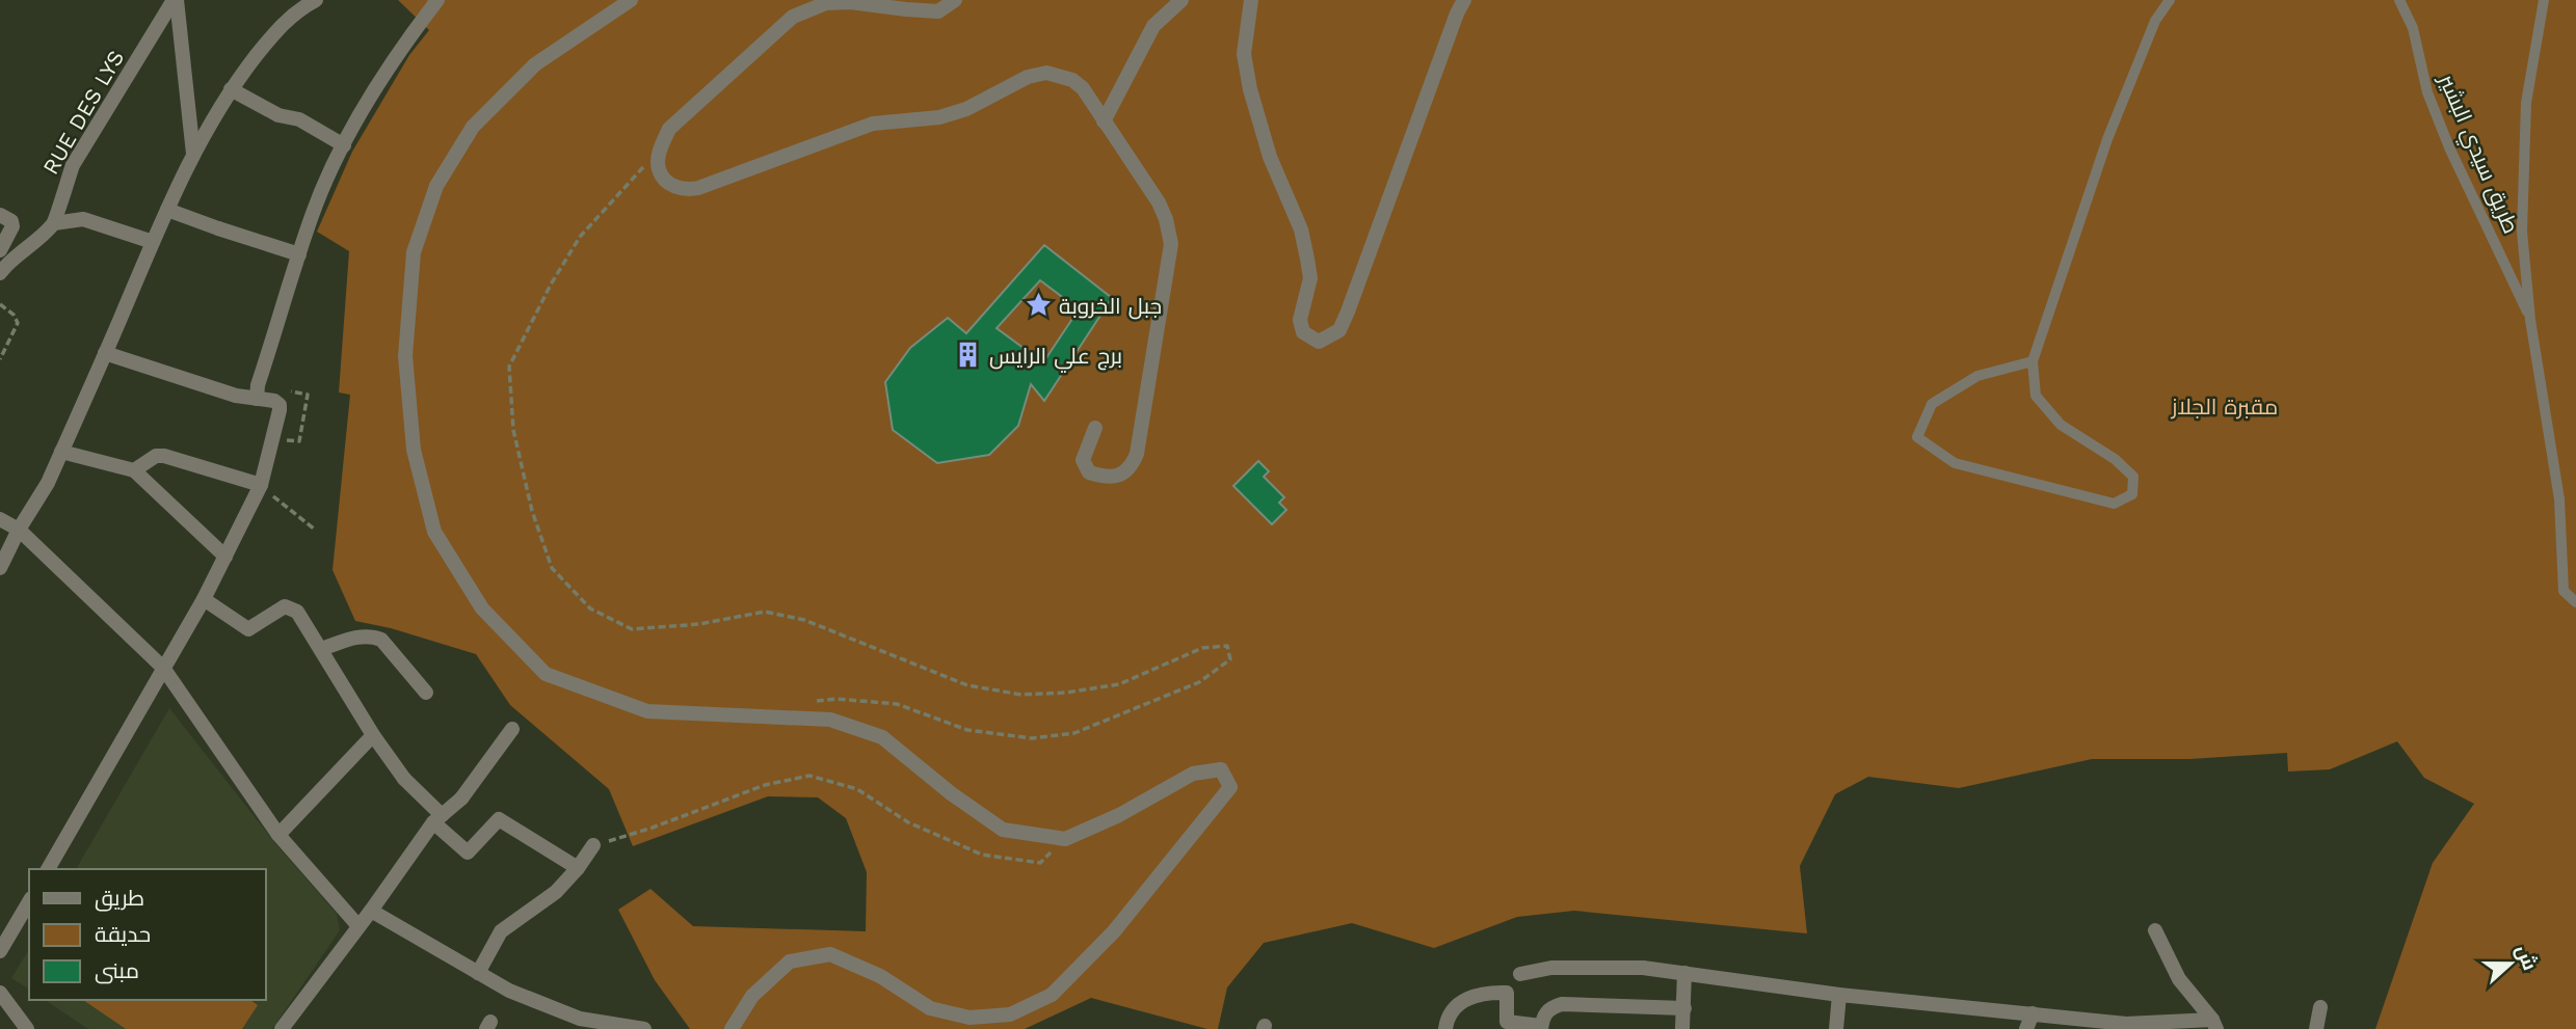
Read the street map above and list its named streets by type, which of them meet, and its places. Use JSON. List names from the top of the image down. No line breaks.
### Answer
{"streets":{"street":["RUE DES LYS"],"lane":["طريق سيدي البشير"]},"parks":["مقبرة الجلاز"],"places":{"place":["جبل الخروبة"],"building":["برج علي الرايس"]},"legend":["طريق","حديقة","مبنى"],"north":"right"}
